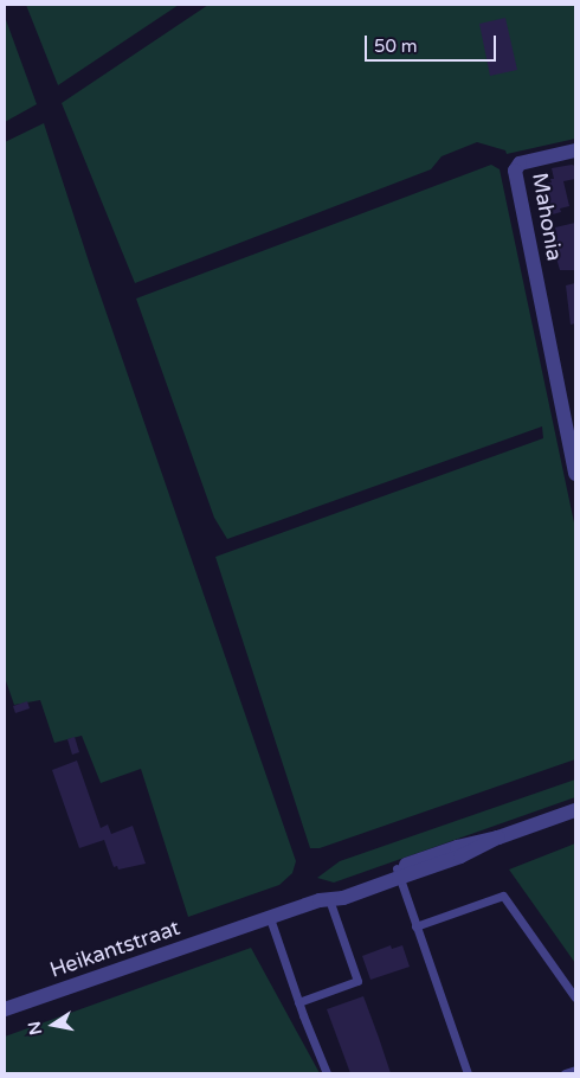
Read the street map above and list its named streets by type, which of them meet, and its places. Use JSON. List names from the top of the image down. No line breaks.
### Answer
{"streets":{"street":["Mahonia","Heikantstraat"]},"scale_bar":"50 m","north":"left"}
